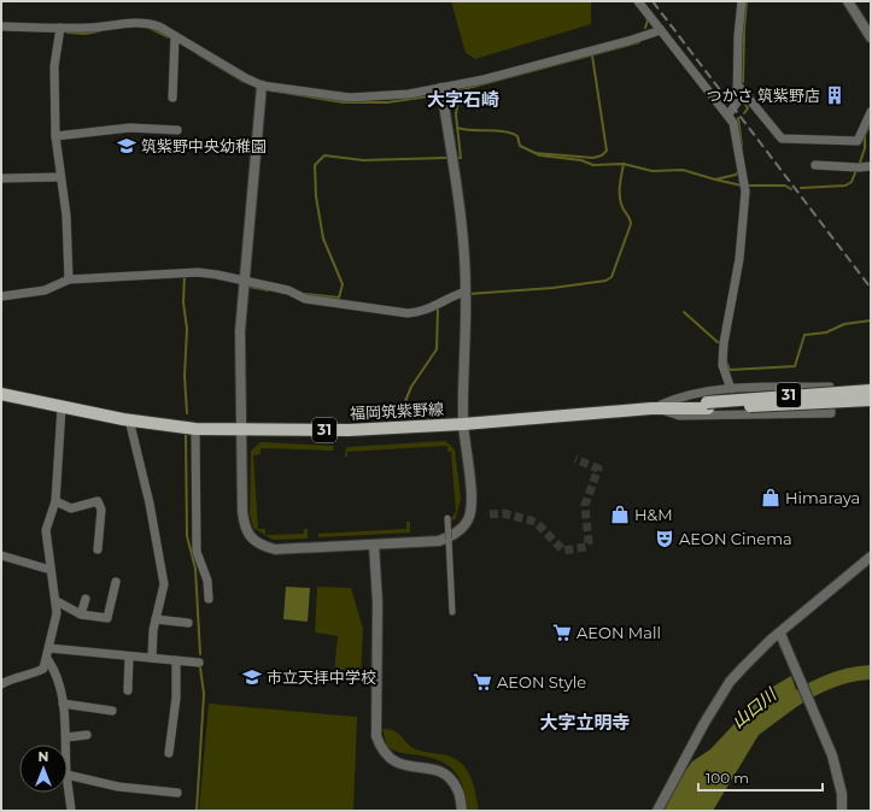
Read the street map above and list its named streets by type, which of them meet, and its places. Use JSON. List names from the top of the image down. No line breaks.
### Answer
{"streets":{"main road":["31","福岡筑紫野線"]},"districts":["大字石崎","大字立明寺"],"water":["山口川"],"places":{"building":["つかさ 筑紫野店"],"school or university":["筑紫野中央幼稚園","市立天拝中学校"],"shop":["Himaraya","H&M"],"theatre":["AEON Cinema"],"supermarket":["AEON Mall","AEON Style"]},"scale_bar":"100 m","north":"top"}
